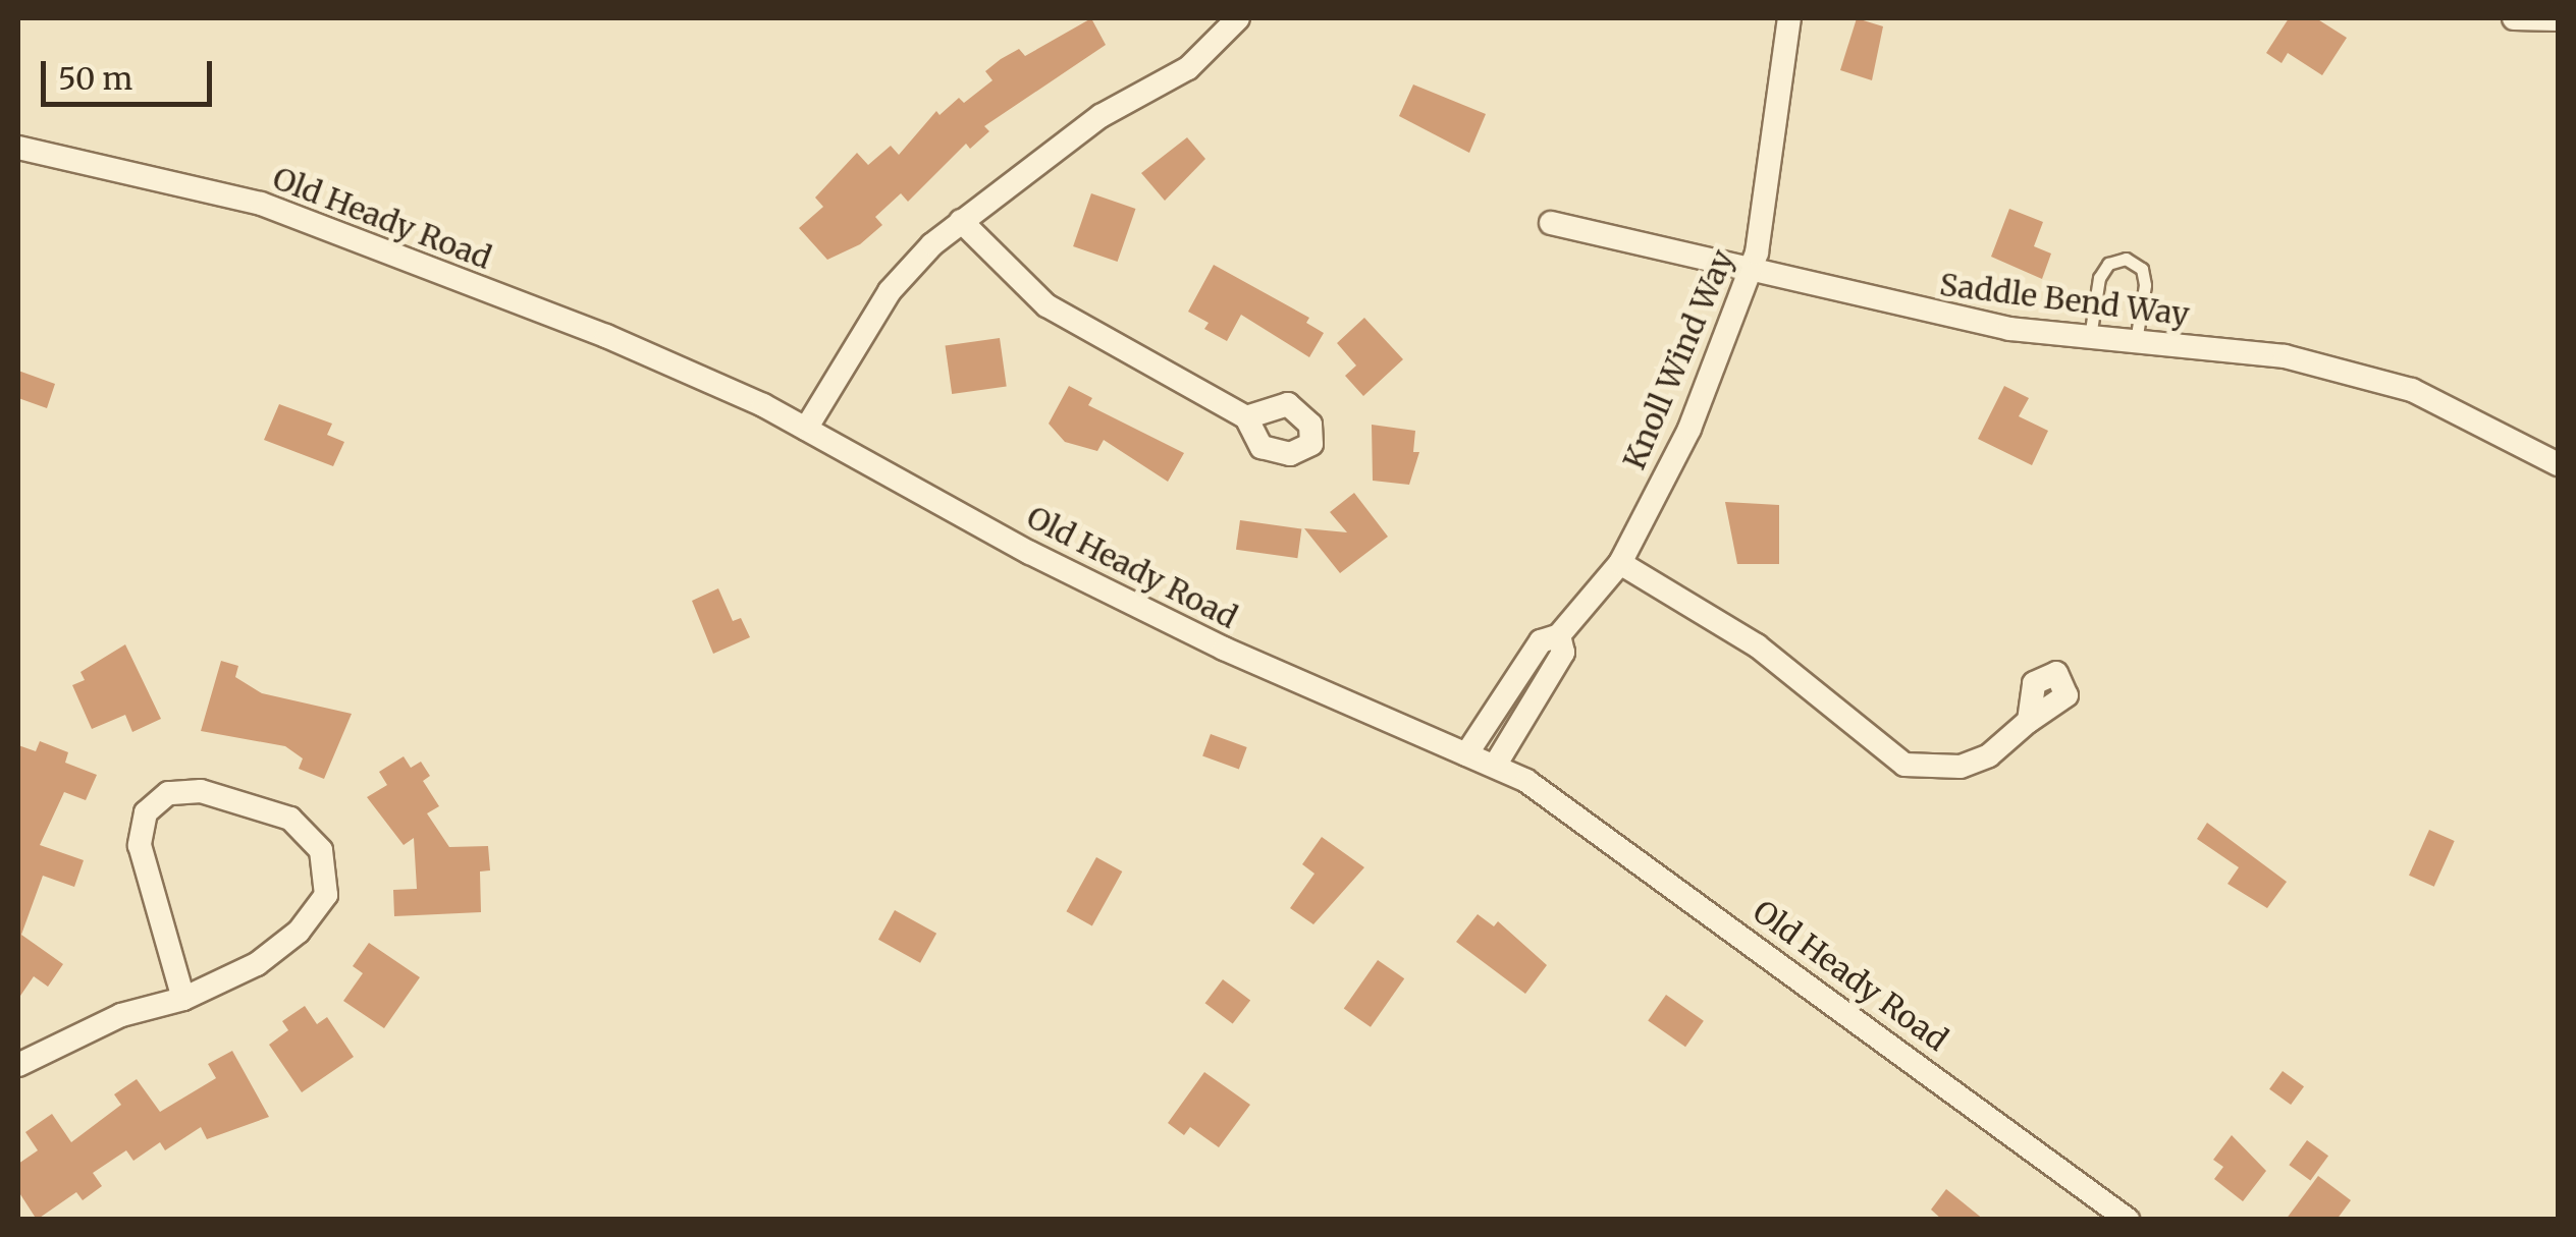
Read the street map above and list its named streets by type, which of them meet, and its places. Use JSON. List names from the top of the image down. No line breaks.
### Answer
{"streets":{"street":["Old Heady Road","Saddle Bend Way","Knoll Wind Way"]},"crossings":[["Old Heady Road","Knoll Wind Way"],["Saddle Bend Way","Knoll Wind Way"]],"scale_bar":"50 m"}
